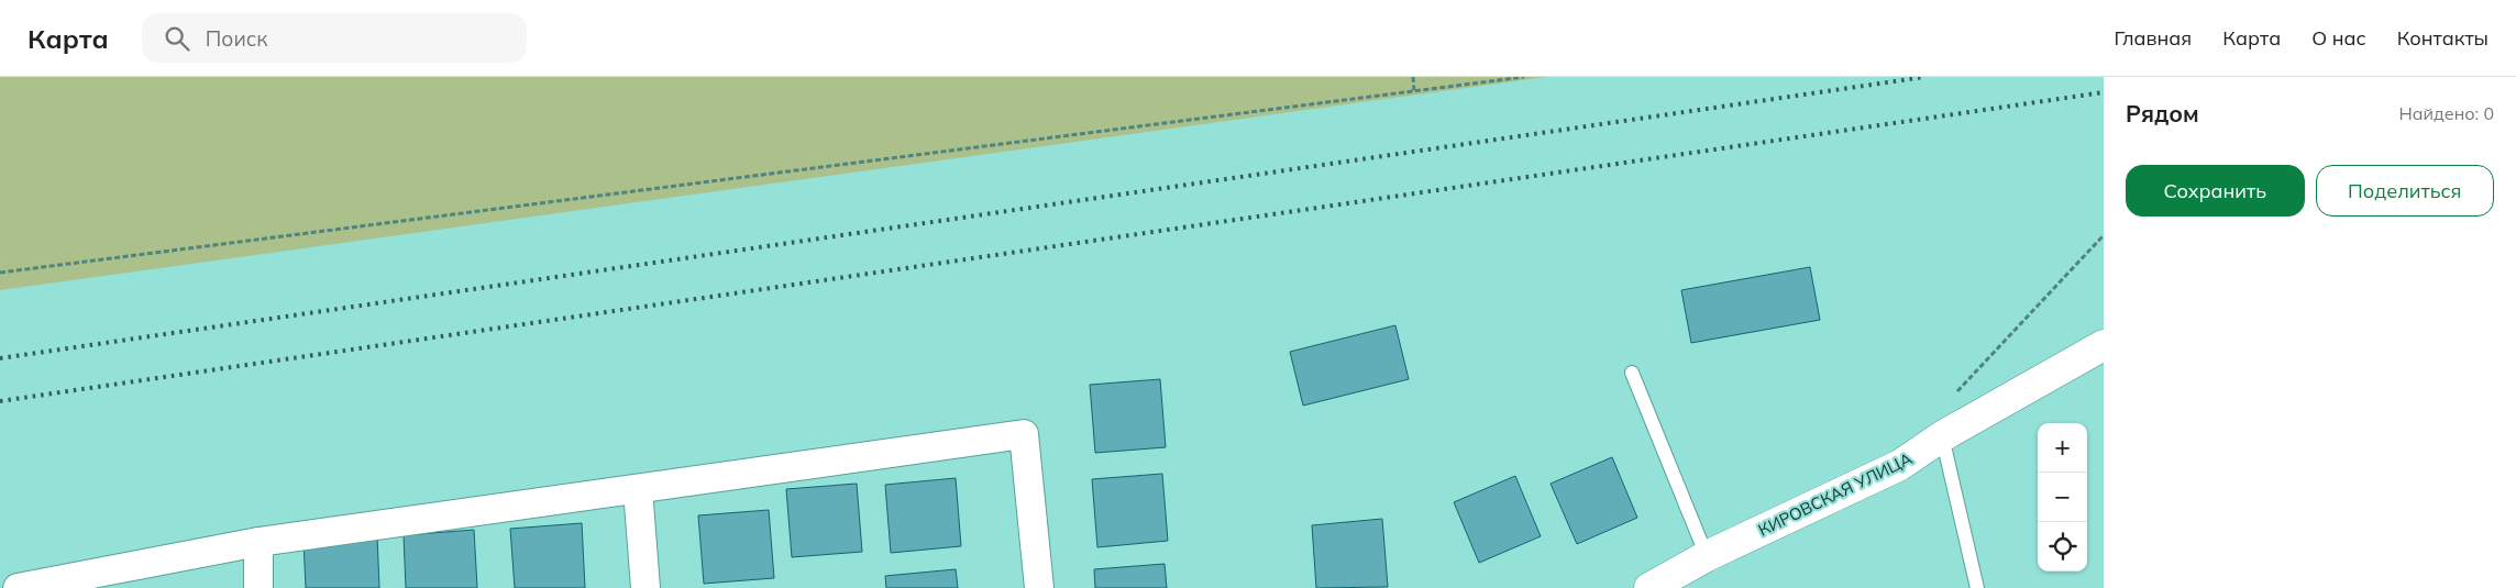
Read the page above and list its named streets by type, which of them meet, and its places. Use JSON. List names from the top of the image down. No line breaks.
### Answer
{"streets":{"main road":["КИРОВСКАЯ УЛИЦА"]},"page":{"header":"Карта","search":"Поиск","nav":["Главная","Карта","О нас","Контакты"],"heading":["Рядом","Найдено: 0"],"buttons":["Сохранить","Поделиться"],"map_buttons":["+","−"]}}
